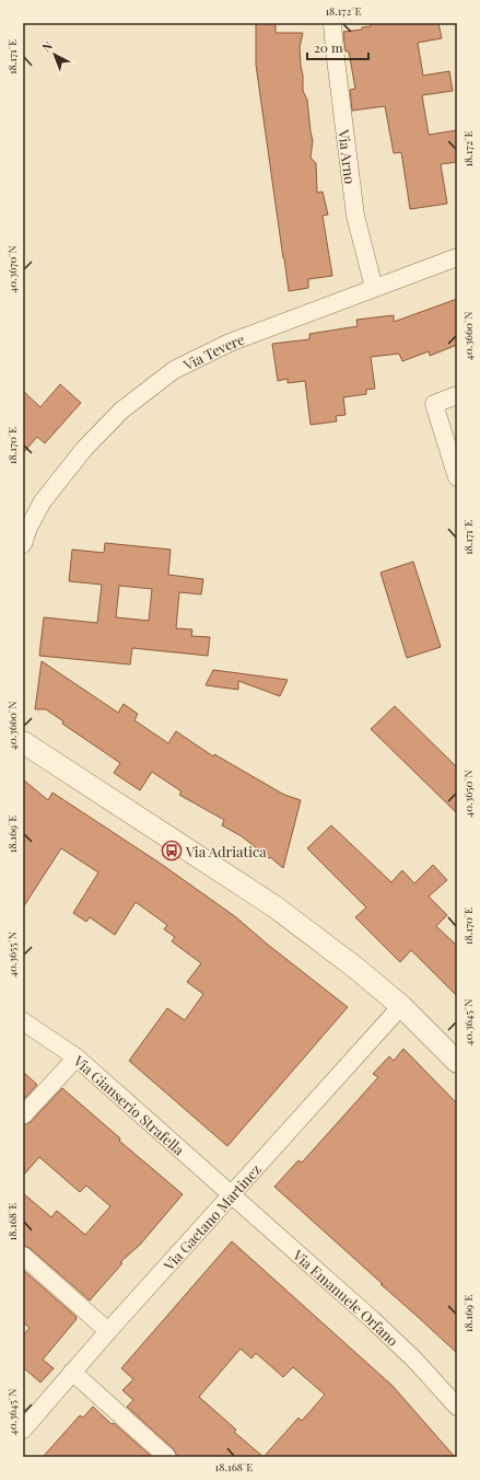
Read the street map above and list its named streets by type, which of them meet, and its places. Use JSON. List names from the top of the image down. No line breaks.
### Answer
{"streets":{"street":["Via Arno","Via Tevere","Via Gianserio Strafella","Via Gaetano Martinez","Via Emanuele Orfano"]},"crossings":[["Via Arno","Via Tevere"],["Via Gianserio Strafella","Via Gaetano Martinez"],["Via Gianserio Strafella","Via Emanuele Orfano"],["Via Gaetano Martinez","Via Emanuele Orfano"]],"places":{"bus stop":["Via Adriatica"]},"scale_bar":"20 m","north":"top left","coordinates":["18.172°E","18.171°E","40.3670°N","40.3660°N","18.170°E","40.3650°N","18.169°E","40.3655°N","40.3645°N","18.168°E"]}
